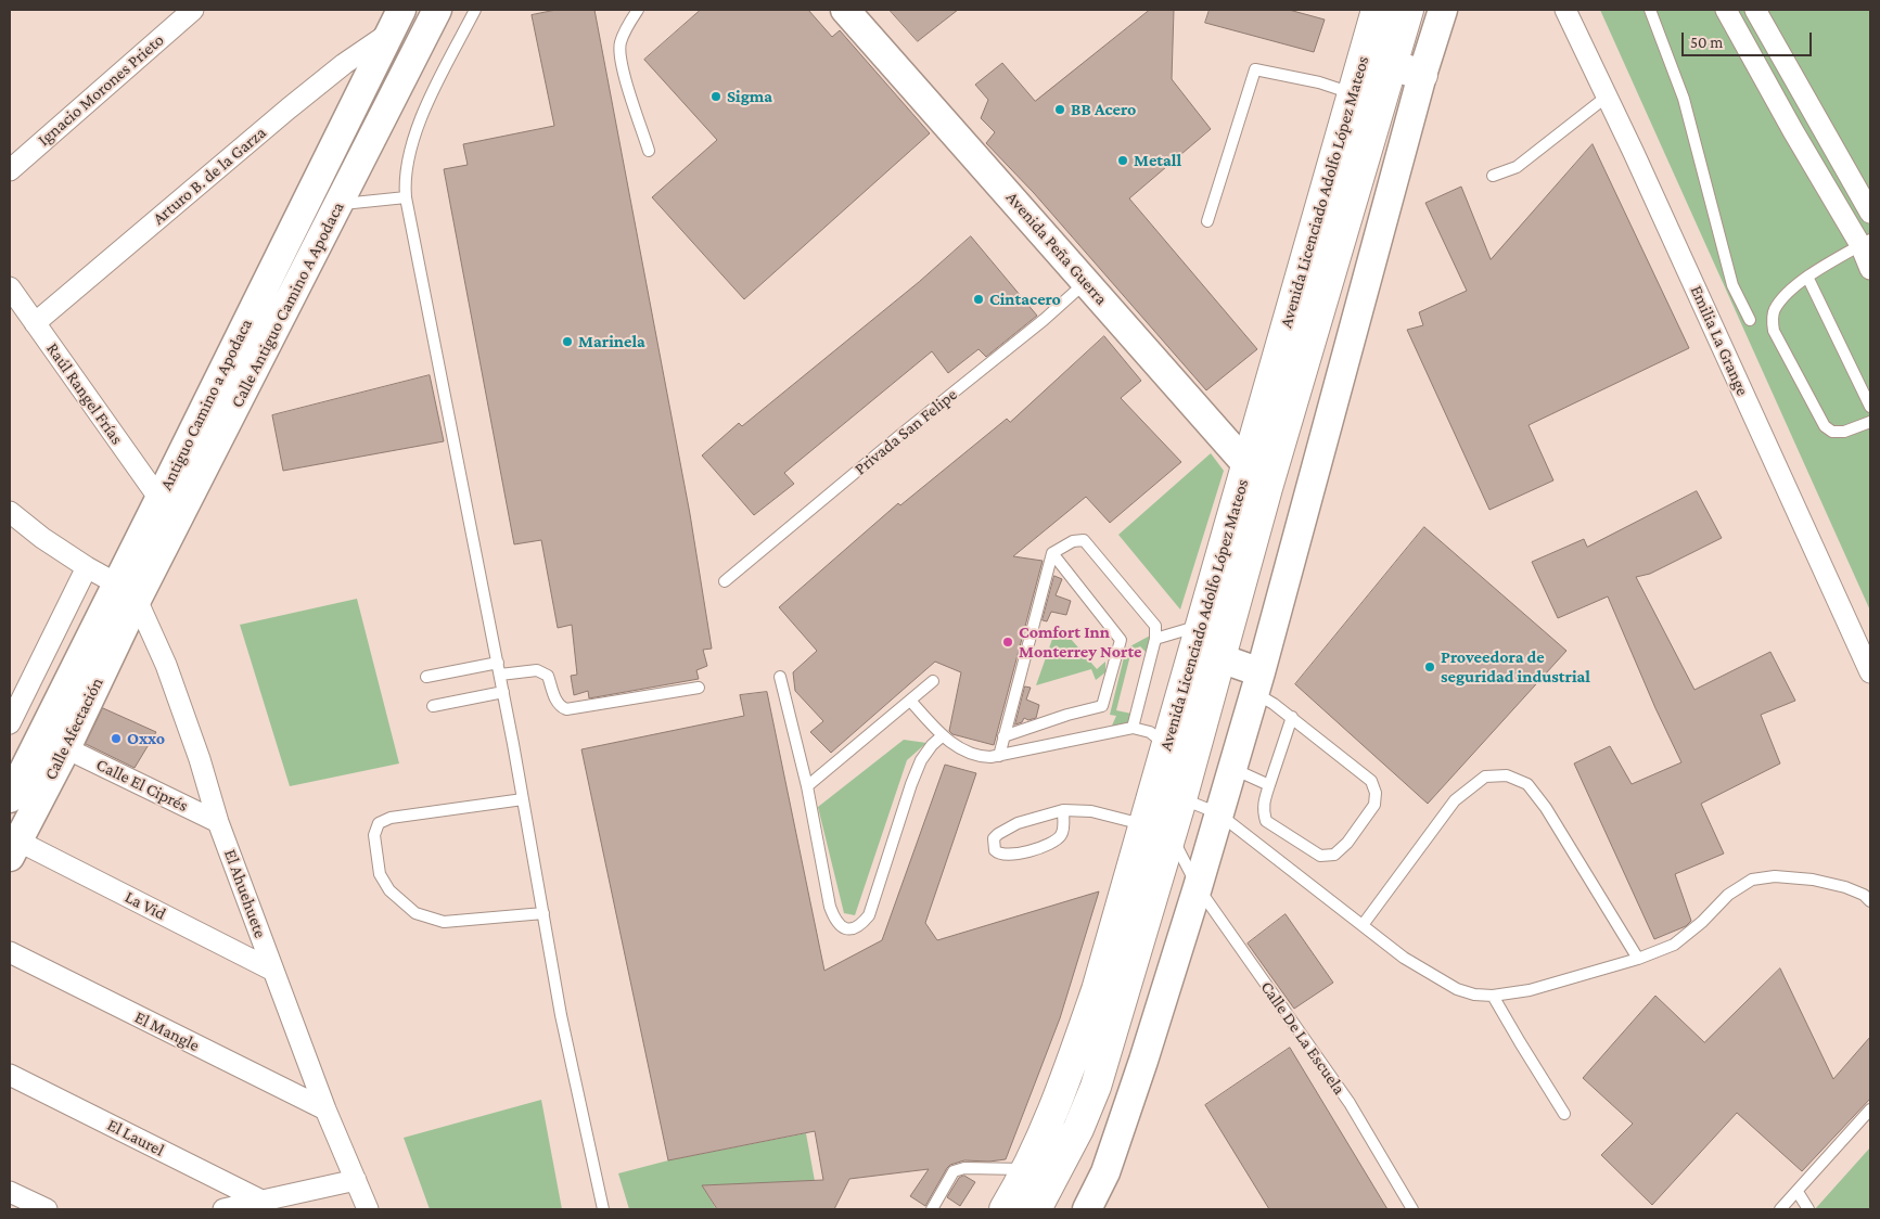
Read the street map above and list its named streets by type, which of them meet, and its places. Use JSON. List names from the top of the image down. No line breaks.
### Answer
{"streets":{"main road":["Avenida Licenciado Adolfo López Mateos"],"street":["Ignacio Morones Prieto","Arturo B. de la Garza","Avenida Peña Guerra","Calle Antiguo Camino A Apodaca","Emilia La Grange","Raúl Rangel Frías","Antiguo Camino a Apodaca","Calle Afectación","Calle El Ciprés","El Ahuehuete","La Vid","El Mangle","El Laurel"],"lane":["Privada San Felipe","Calle De La Escuela"]},"crossings":[["Arturo B. de la Garza","Raúl Rangel Frías"],["Arturo B. de la Garza","Antiguo Camino a Apodaca"],["Avenida Licenciado Adolfo López Mateos","Avenida Peña Guerra"],["Avenida Licenciado Adolfo López Mateos","Calle De La Escuela"],["Avenida Peña Guerra","Privada San Felipe"],["Calle Antiguo Camino A Apodaca","Antiguo Camino a Apodaca"],["Calle Antiguo Camino A Apodaca","Calle Afectación"],["Calle Antiguo Camino A Apodaca","El Ahuehuete"],["Raúl Rangel Frías","Antiguo Camino a Apodaca"],["Antiguo Camino a Apodaca","Calle Afectación"],["Antiguo Camino a Apodaca","El Ahuehuete"],["Calle Afectación","Calle El Ciprés"],["Calle Afectación","El Ahuehuete"],["Calle Afectación","La Vid"],["Calle El Ciprés","El Ahuehuete"],["El Ahuehuete","La Vid"],["El Ahuehuete","El Mangle"]],"places":["Sigma","BB Acero","Metall","Cintacero","Marinela","Comfort Inn Monterrey Norte","Proveedora de seguridad industrial","Oxxo"],"scale_bar":"50 m"}
